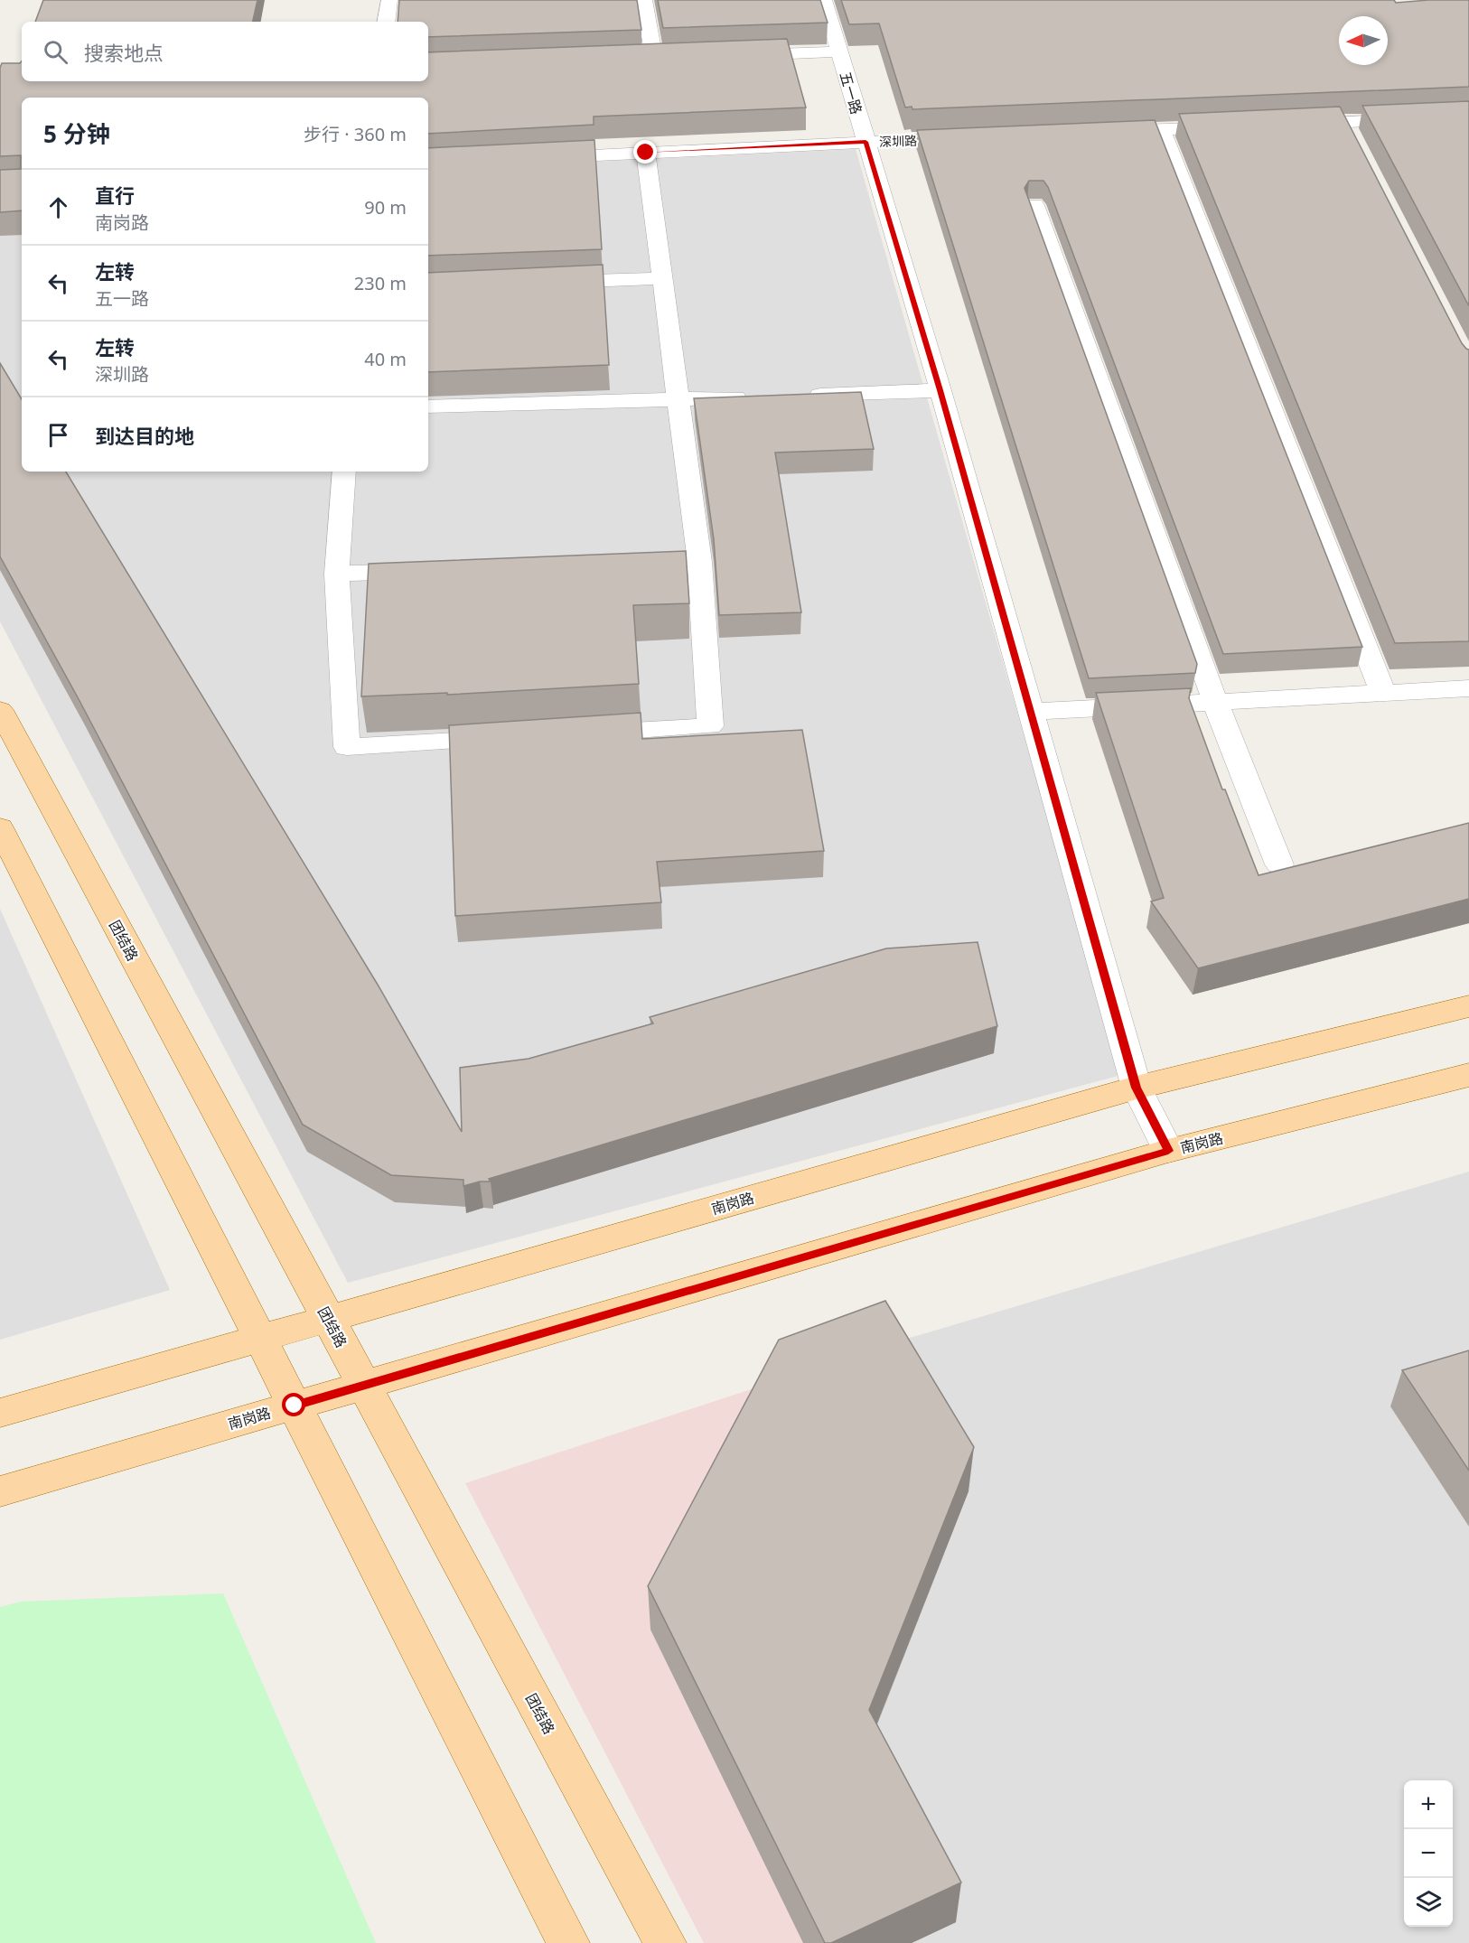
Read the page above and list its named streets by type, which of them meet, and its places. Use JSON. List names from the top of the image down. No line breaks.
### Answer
{"streets":{"main road":["团结路","南岗路"],"street":["五一路","深圳路"]},"crossings":[["五一路","深圳路"],["五一路","南岗路"],["团结路","南岗路"]],"north":"left","page":{"search":"搜索地点","heading":["5 分钟","步行 · 360 m"],"list":[["直行","南岗路","90 m"],["左转","五一路","230 m"],["左转","深圳路","40 m"],"到达目的地"],"map_buttons":["+","−"]}}
